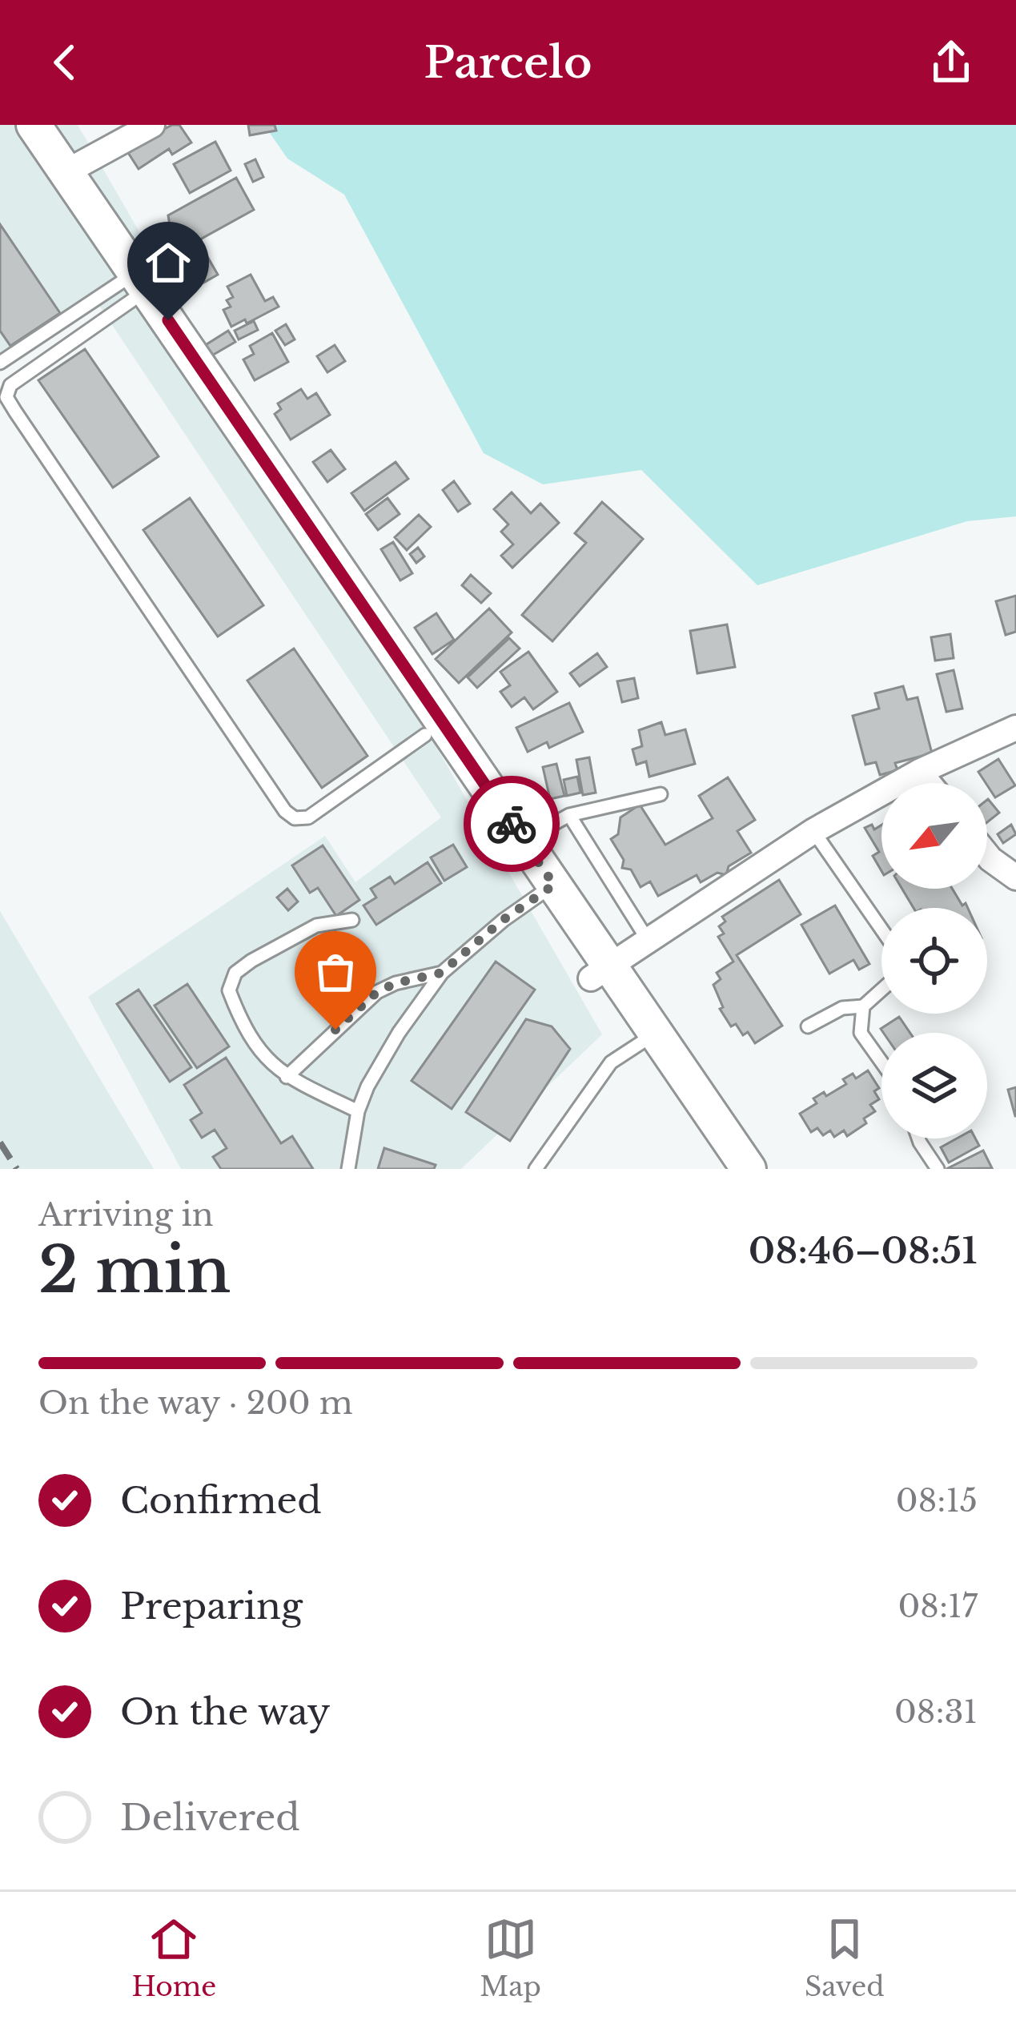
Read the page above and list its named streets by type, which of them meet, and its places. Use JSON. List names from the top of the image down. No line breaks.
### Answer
{"north":"bottom left","page":{"header":"Parcelo","heading":["2 min","Arriving in","08:46–08:51"],"bar":"On the way · 200 m","list":[["Confirmed","08:15"],["Preparing","08:17"],["On the way","08:31"],"Delivered"],"tabs":["Home","Map","Saved"]}}
